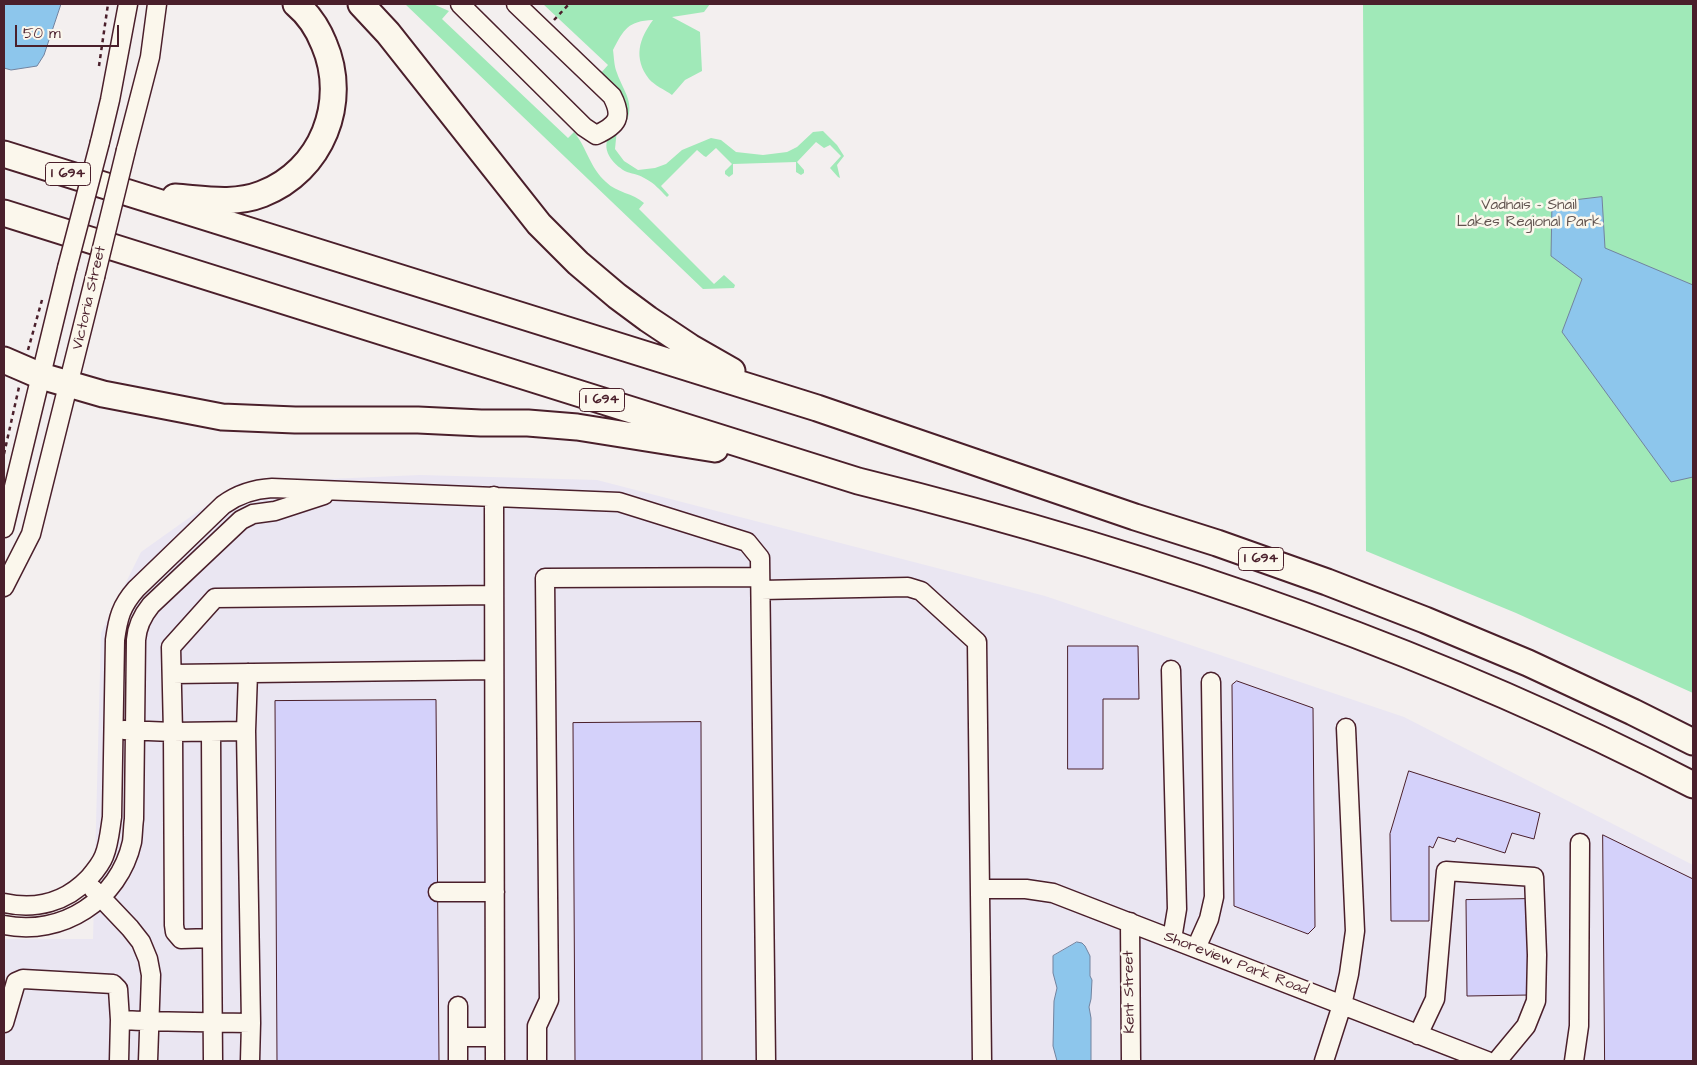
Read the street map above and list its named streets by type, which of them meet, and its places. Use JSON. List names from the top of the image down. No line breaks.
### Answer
{"streets":{"highway":["I 694"],"street":["Victoria Street","Shoreview Park Road","Kent Street"]},"crossings":[["Shoreview Park Road","Kent Street"]],"parks":["Vadnais - Snail Lakes Regional Park"],"scale_bar":"50 m"}
